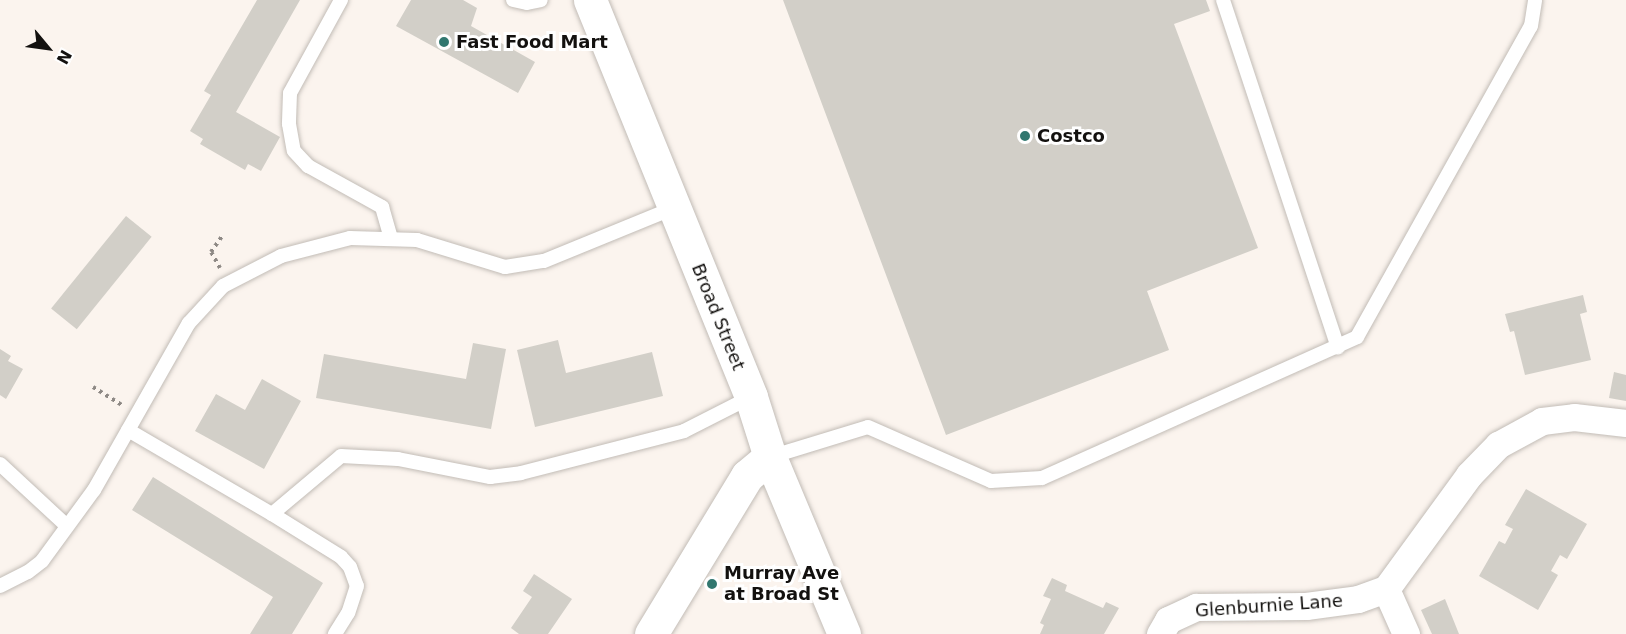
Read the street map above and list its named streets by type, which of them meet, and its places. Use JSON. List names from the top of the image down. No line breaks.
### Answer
{"streets":{"main road":["Broad Street"],"street":["Glenburnie Lane"]},"places":["Fast Food Mart","Costco","Murray Ave at Broad St"],"north":"bottom right"}
